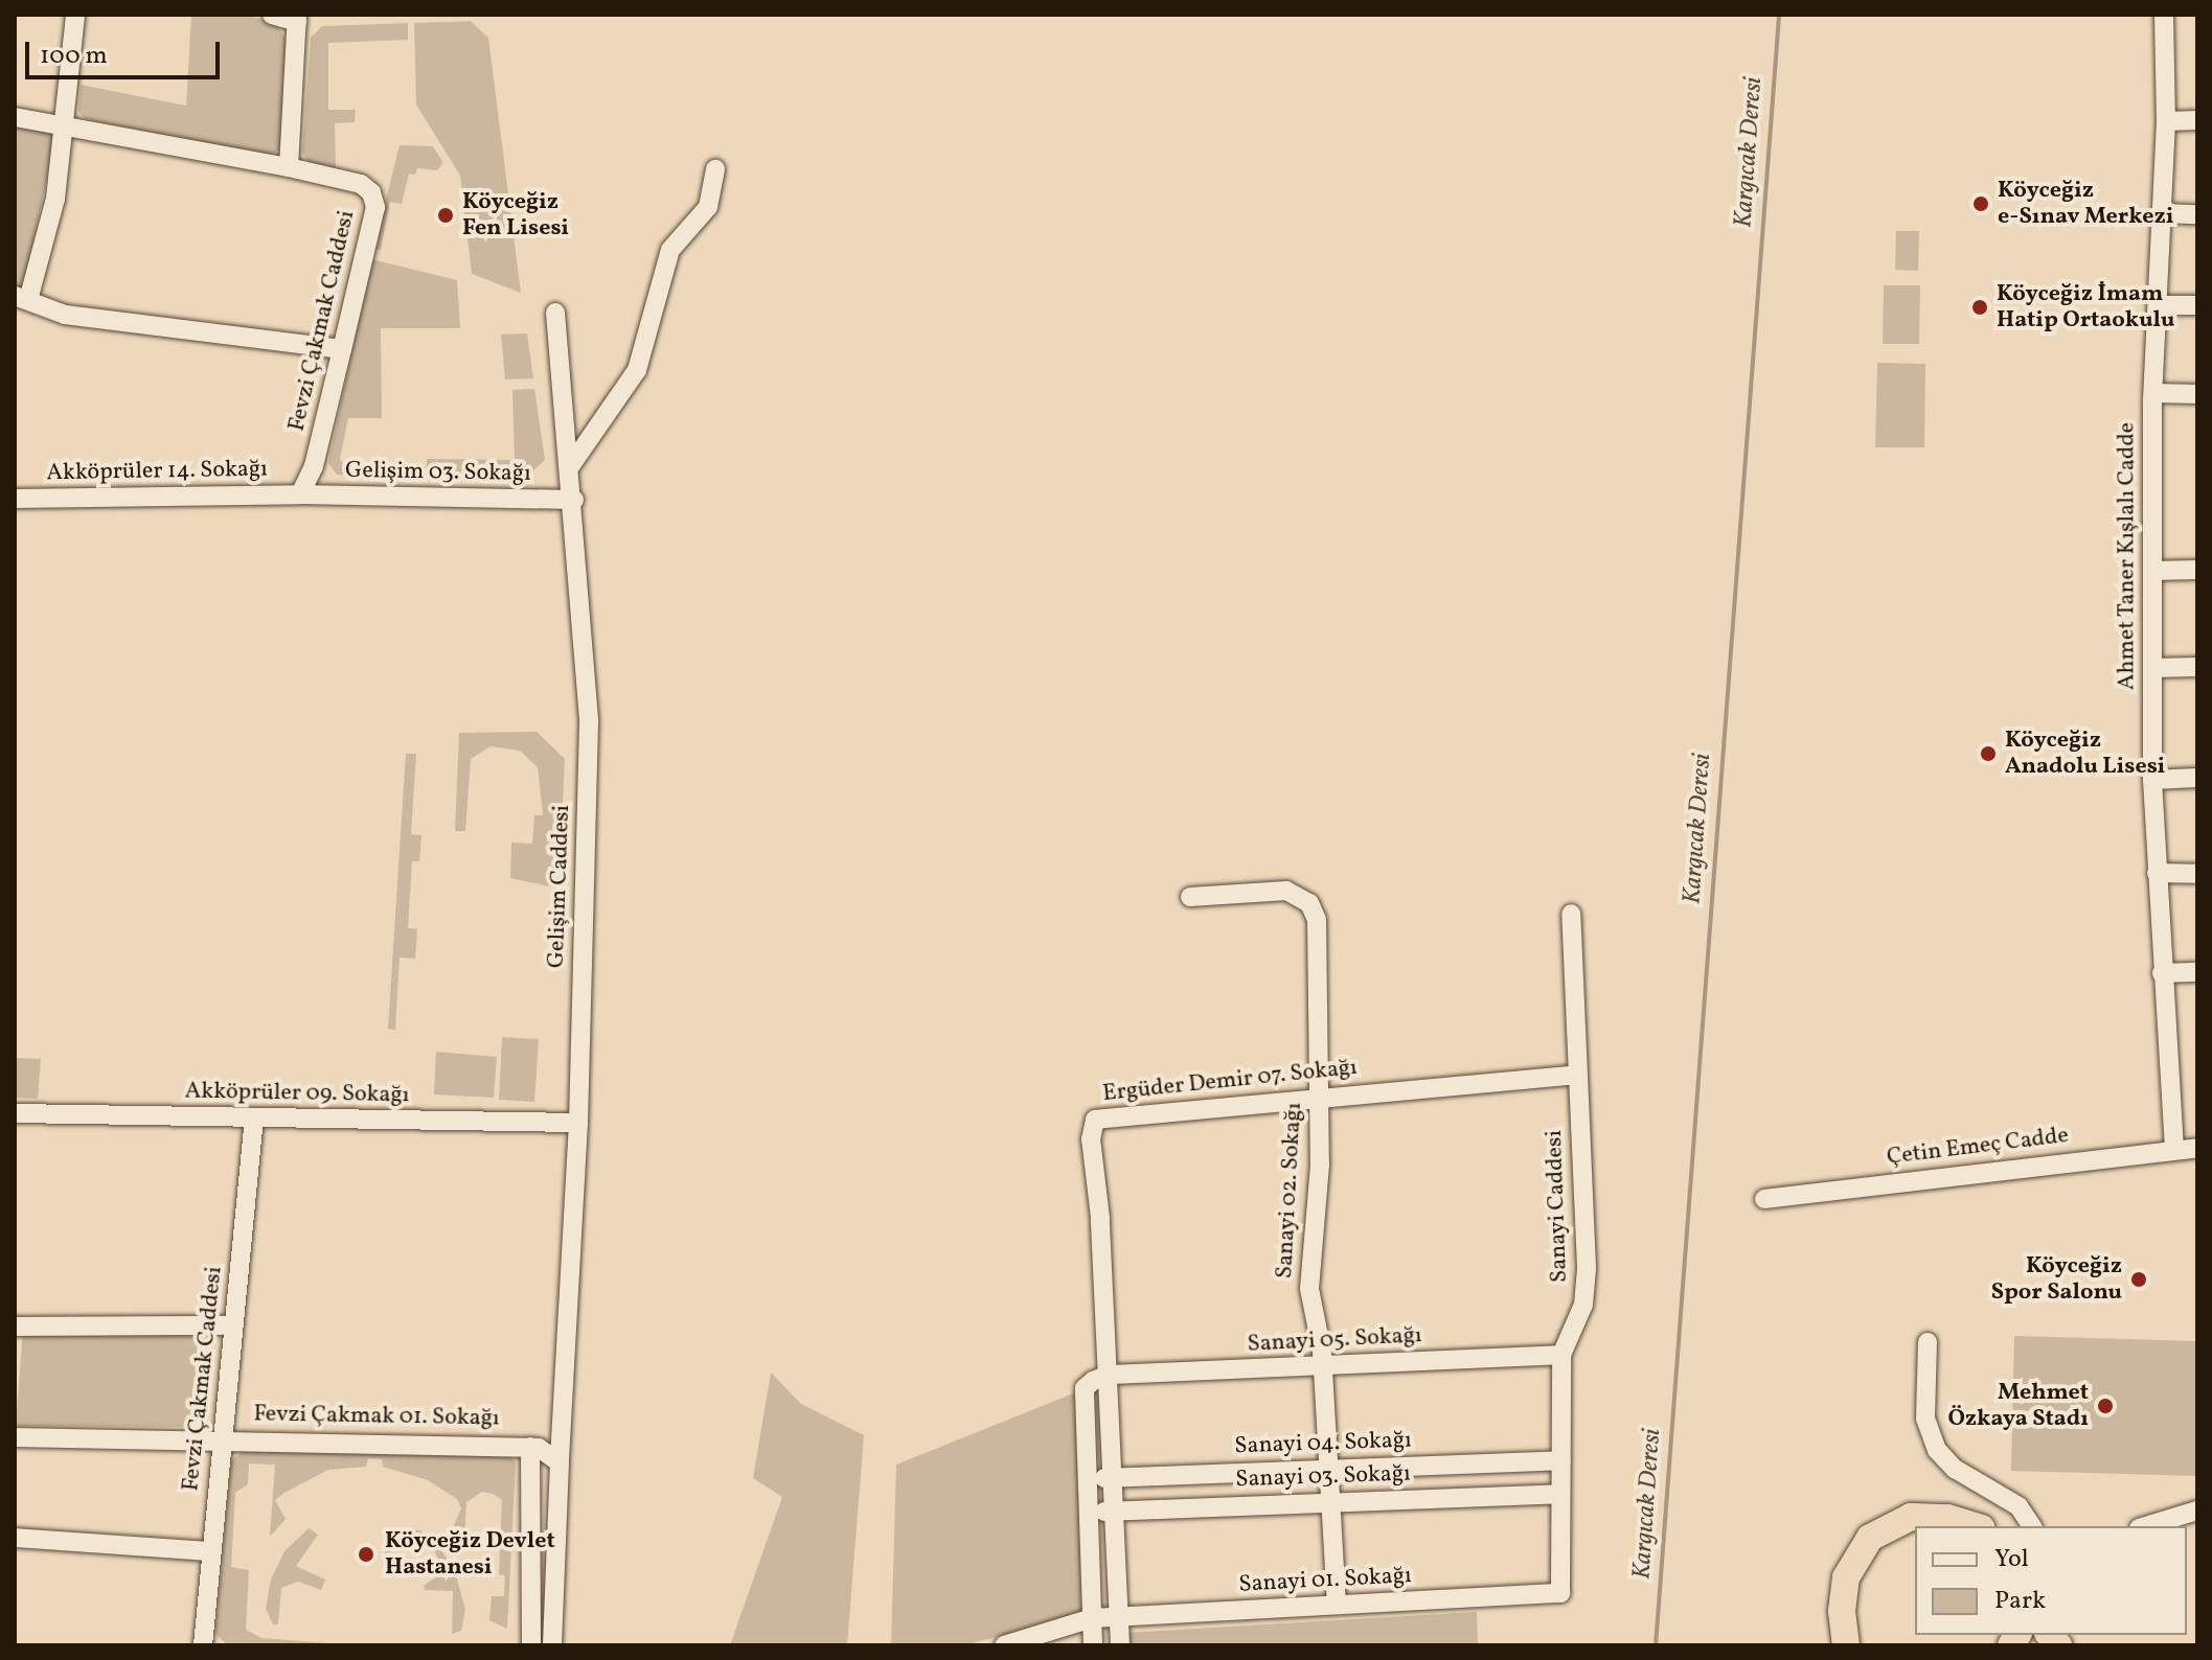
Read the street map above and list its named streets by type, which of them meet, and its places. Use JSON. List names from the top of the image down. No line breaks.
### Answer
{"streets":{"street":["Fevzi Çakmak Caddesi","Akköprüler 14. Sokağı","Gelişim 03. Sokağı","Ahmet Taner Kışlalı Cadde","Gelişim Caddesi","Ergüder Demir 07. Sokağı","Akköprüler 09. Sokağı","Çetin Emeç Cadde","Sanayi 02. Sokağı","Sanayi Caddesi","Sanayi 05. Sokağı","Fevzi Çakmak 01. Sokağı","Sanayi 04. Sokağı","Sanayi 03. Sokağı","Sanayi 01. Sokağı"]},"crossings":[["Fevzi Çakmak Caddesi","Akköprüler 14. Sokağı"],["Fevzi Çakmak Caddesi","Gelişim 03. Sokağı"],["Fevzi Çakmak Caddesi","Akköprüler 09. Sokağı"],["Fevzi Çakmak Caddesi","Fevzi Çakmak 01. Sokağı"],["Akköprüler 14. Sokağı","Gelişim 03. Sokağı"],["Gelişim 03. Sokağı","Gelişim Caddesi"],["Ahmet Taner Kışlalı Cadde","Çetin Emeç Cadde"],["Gelişim Caddesi","Akköprüler 09. Sokağı"],["Ergüder Demir 07. Sokağı","Sanayi 02. Sokağı"],["Ergüder Demir 07. Sokağı","Sanayi Caddesi"],["Ergüder Demir 07. Sokağı","Sanayi 05. Sokağı"],["Sanayi 02. Sokağı","Sanayi 05. Sokağı"],["Sanayi 02. Sokağı","Sanayi 04. Sokağı"],["Sanayi 02. Sokağı","Sanayi 03. Sokağı"],["Sanayi 02. Sokağı","Sanayi 01. Sokağı"],["Sanayi Caddesi","Sanayi 05. Sokağı"],["Sanayi Caddesi","Sanayi 04. Sokağı"],["Sanayi Caddesi","Sanayi 03. Sokağı"],["Sanayi Caddesi","Sanayi 01. Sokağı"]],"water":["Kargıcak Deresi"],"places":["Köyceğiz e-Sınav Merkezi","Köyceğiz Fen Lisesi","Köyceğiz İmam Hatip Ortaokulu","Köyceğiz Anadolu Lisesi","Köyceğiz Spor Salonu","Mehmet Özkaya Stadı","Köyceğiz Devlet Hastanesi"],"legend":["Yol","Park"],"scale_bar":"100 m"}
